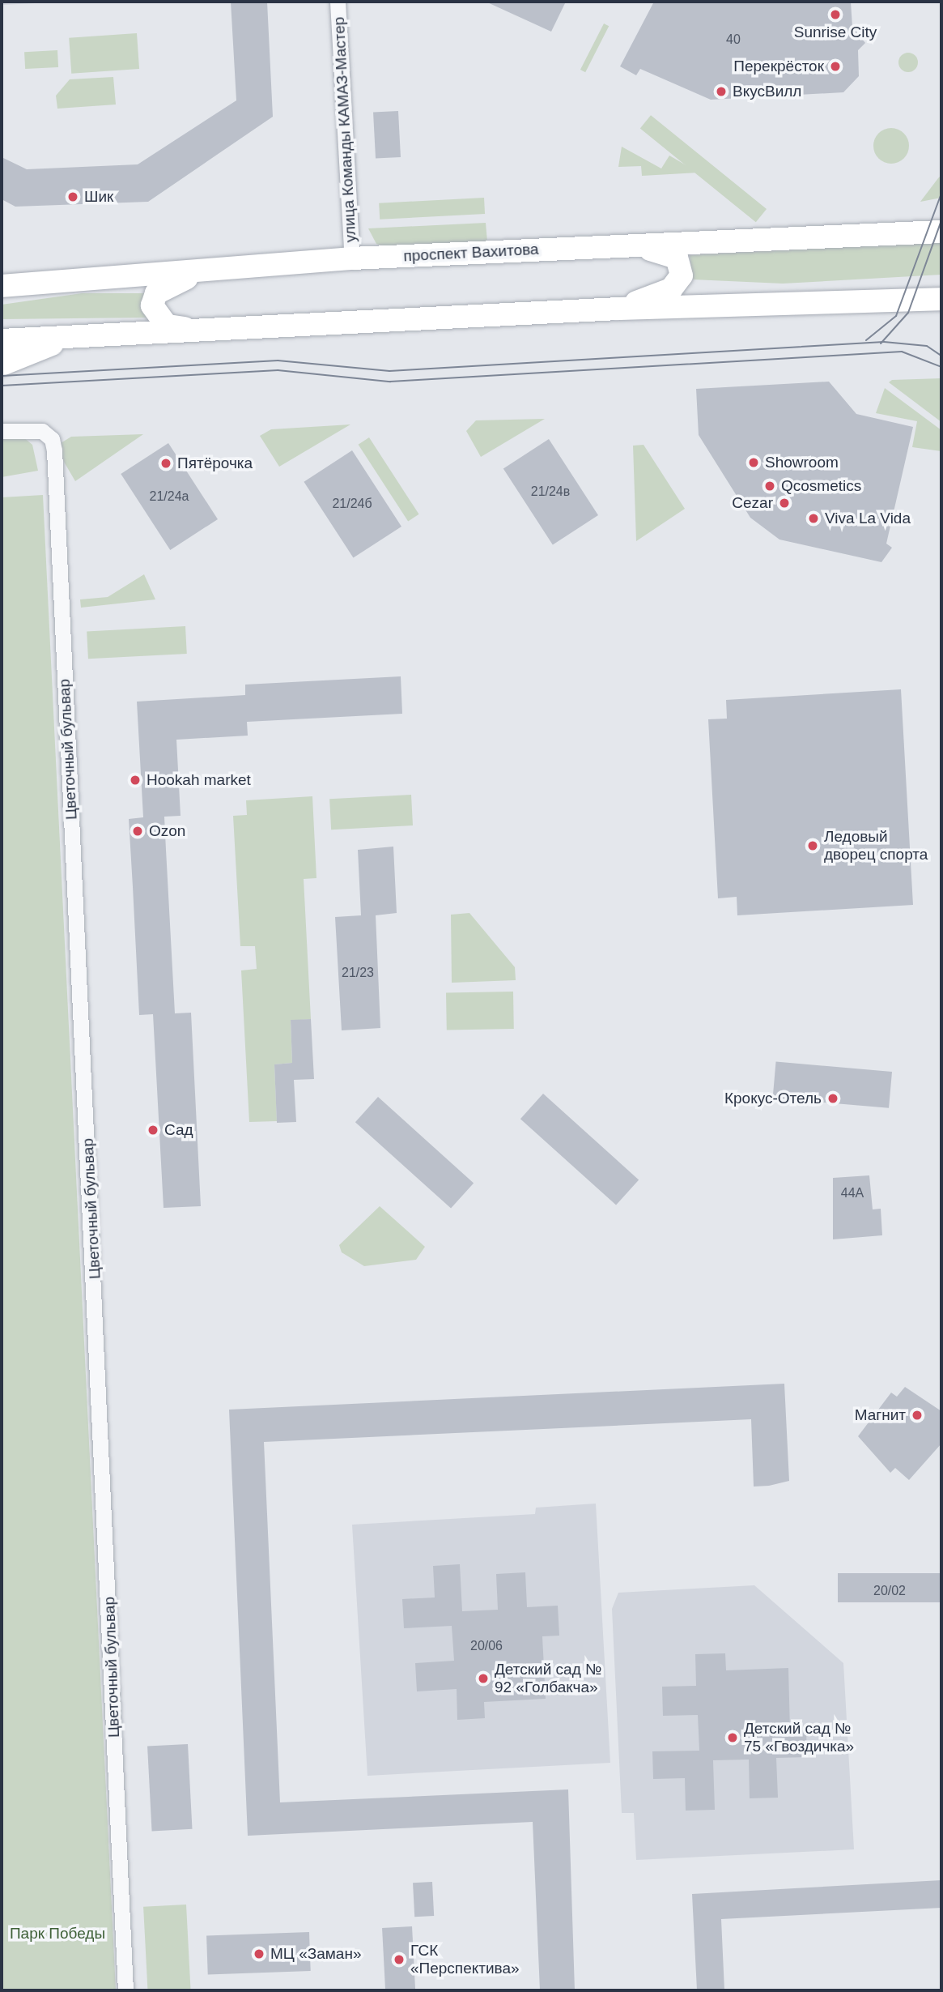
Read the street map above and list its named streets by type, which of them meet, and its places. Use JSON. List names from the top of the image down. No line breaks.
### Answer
{"streets":{"main road":["проспект Вахитова"],"street":["улица Команды КАМАЗ-Мастер","Цветочный бульвар"]},"crossings":[["улица Команды КАМАЗ-Мастер","проспект Вахитова"]],"parks":["Парк Победы"],"places":["Sunrise City","Перекрёсток","ВкусВилл","Шик","Showroom","Пятёрочка","Qcosmetics","Cezar","Viva La Vida","Hookah market","Ozon","Ледовый дворец спорта","Крокус-Отель","Сад","Магнит","Детский сад № 92 «Голбакча»","Детский сад № 75 «Гвоздичка»","МЦ «Заман»","ГСК «Перспектива»"],"house_numbers":["40","21/24в","21/24а","21/24б","21/23","44А","20/02","20/06"]}
